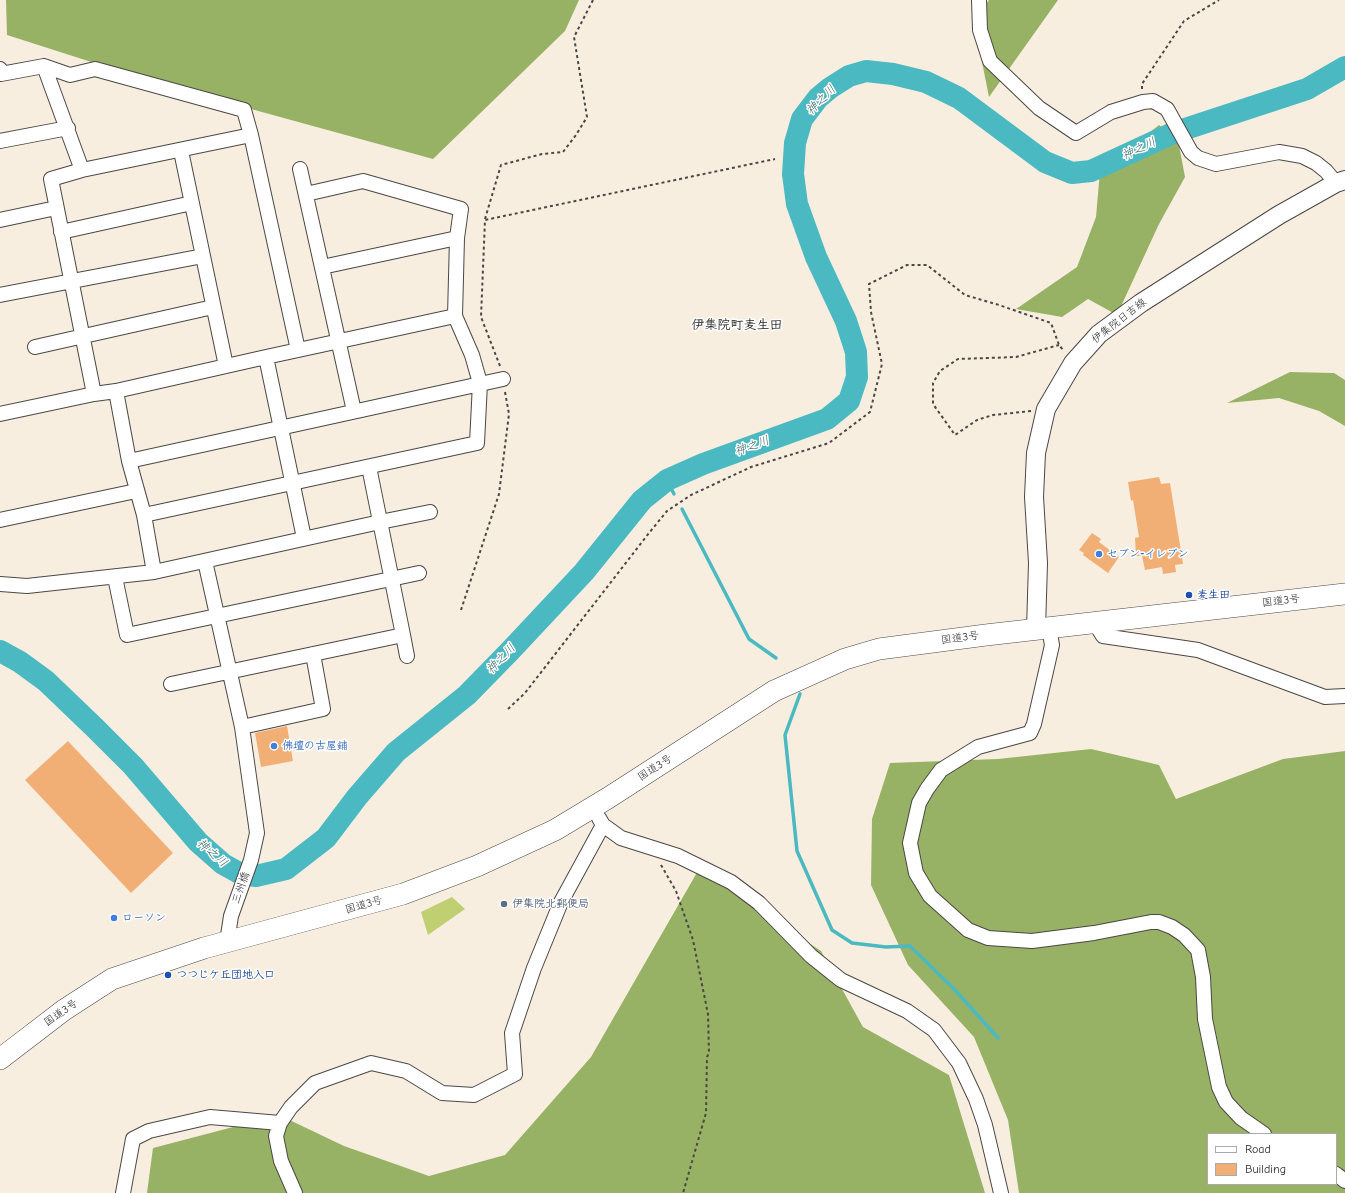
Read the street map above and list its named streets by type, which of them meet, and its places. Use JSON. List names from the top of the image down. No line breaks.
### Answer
{"streets":{"highway":["国道3号"],"main road":["伊集院日吉線"],"street":["三州橋"]},"crossings":[["伊集院日吉線","国道3号"],["国道3号","三州橋"]],"districts":["伊集院町麦生田"],"water":["神之川"],"places":["セブン-イレブン","麦生田","佛壇の古屋鋪","伊集院北郵便局","ローソン","つつじケ丘団地入口"],"legend":["Road","Building"]}
